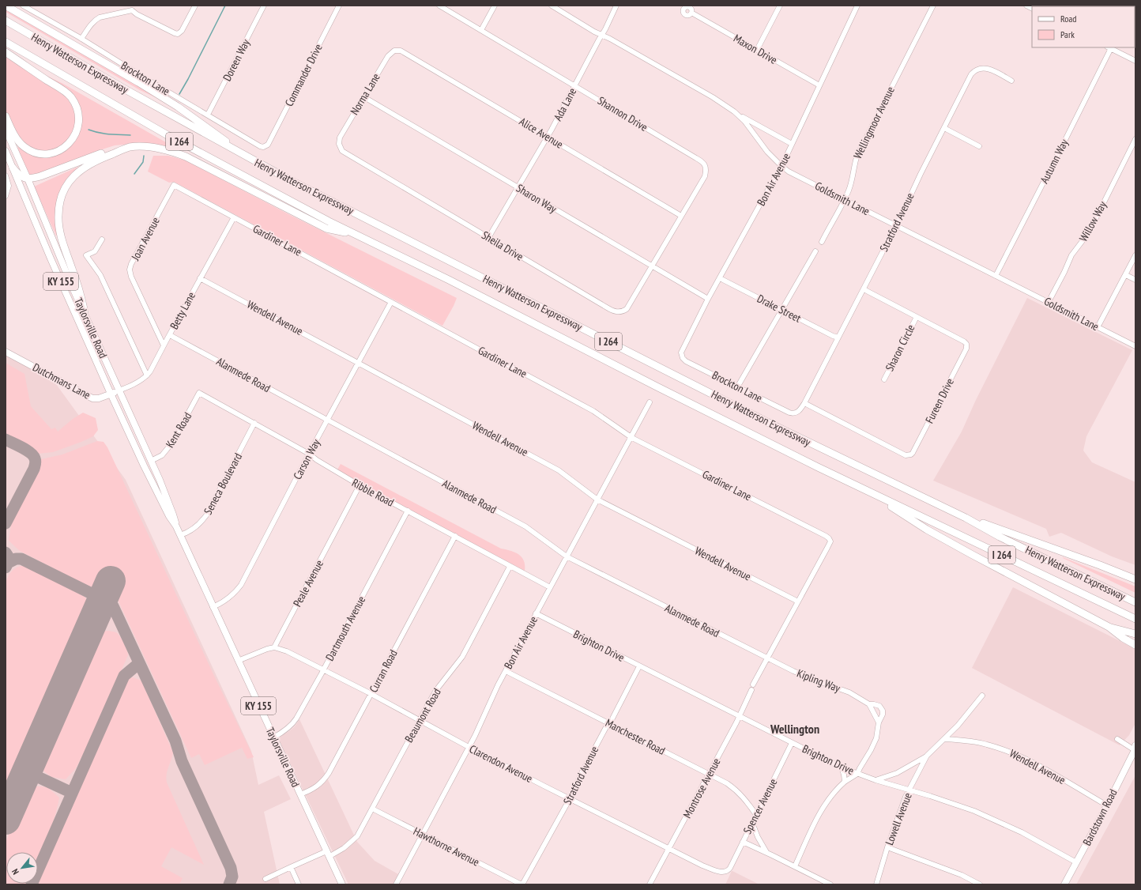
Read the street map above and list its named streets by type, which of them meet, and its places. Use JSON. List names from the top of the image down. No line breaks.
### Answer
{"streets":{"highway":["Henry Watterson Expressway","I 264"],"main road":["KY 155","Taylorsville Road","Dutchmans Lane","Bardstown Road"],"street":["Maxon Drive","Doreen Way","Commander Drive","Brockton Lane","Norma Lane","Ada Lane","Shannon Drive","Wellingmoor Avenue","Alice Avenue","Autumn Way","Bon Air Avenue","Sharon Way","Goldsmith Lane","Willow Way","Stratford Avenue","Joan Avenue","Gardiner Lane","Sheila Drive","Drake Street","Betty Lane","Wendell Avenue","Sharon Circle","Alanmede Road","Fureen Drive","Kent Road","Carson Way","Seneca Boulevard","Ribble Road","Peale Avenue","Dartmouth Avenue","Brighton Drive","Curran Road","Kipling Way","Beaumont Road","Manchester Road","Clarendon Avenue","Montrose Avenue","Spencer Avenue","Lowell Avenue","Hawthorne Avenue"]},"crossings":[["Maxon Drive","Bon Air Avenue"],["Doreen Way","Brockton Lane"],["Commander Drive","Brockton Lane"],["Brockton Lane","Bon Air Avenue"],["Brockton Lane","Stratford Avenue"],["Norma Lane","Alice Avenue"],["Norma Lane","Sharon Way"],["Norma Lane","Sheila Drive"],["Ada Lane","Shannon Drive"],["Ada Lane","Alice Avenue"],["Ada Lane","Sharon Way"],["Ada Lane","Goldsmith Lane"],["Ada Lane","Sheila Drive"],["Shannon Drive","Alice Avenue"],["Shannon Drive","Sharon Way"],["Shannon Drive","Sheila Drive"],["Wellingmoor Avenue","Goldsmith Lane"],["Autumn Way","Goldsmith Lane"],["Bon Air Avenue","Sharon Way"],["Bon Air Avenue","Goldsmith Lane"],["Bon Air Avenue","Gardiner Lane"],["Bon Air Avenue","Drake Street"],["Bon Air Avenue","Wendell Avenue"],["Bon Air Avenue","Alanmede Road"],["Bon Air Avenue","Ribble Road"],["Bon Air Avenue","Brighton Drive"],["Bon Air Avenue","Manchester Road"],["Bon Air Avenue","Clarendon Avenue"],["Bon Air Avenue","Hawthorne Avenue"],["Sharon Way","Sheila Drive"],["Goldsmith Lane","Willow Way"],["Goldsmith Lane","Stratford Avenue"],["Stratford Avenue","Drake Street"],["Stratford Avenue","Fureen Drive"],["Stratford Avenue","Brighton Drive"],["Stratford Avenue","Manchester Road"],["Stratford Avenue","Clarendon Avenue"],["Stratford Avenue","Hawthorne Avenue"],["Joan Avenue","Gardiner Lane"],["Joan Avenue","Betty Lane"],["Gardiner Lane","Betty Lane"],["Gardiner Lane","Wendell Avenue"],["Gardiner Lane","Carson Way"],["Betty Lane","Wendell Avenue"],["Betty Lane","Taylorsville Road"],["Betty Lane","Alanmede Road"],["Betty Lane","Dutchmans Lane"],["Wendell Avenue","Carson Way"],["Wendell Avenue","Bardstown Road"],["Wendell Avenue","Lowell Avenue"],["Taylorsville Road","Dutchmans Lane"],["Taylorsville Road","Kent Road"],["Taylorsville Road","Carson Way"],["Taylorsville Road","Seneca Boulevard"],["Taylorsville Road","Dartmouth Avenue"],["Taylorsville Road","Curran Road"],["Taylorsville Road","Beaumont Road"],["Sharon Circle","Fureen Drive"],["Alanmede Road","Carson Way"],["Alanmede Road","Kipling Way"],["Kent Road","Ribble Road"],["Carson Way","Ribble Road"],["Seneca Boulevard","Ribble Road"],["Ribble Road","Peale Avenue"],["Ribble Road","Dartmouth Avenue"],["Ribble Road","Curran Road"],["Ribble Road","Beaumont Road"],["Peale Avenue","Clarendon Avenue"],["Dartmouth Avenue","Clarendon Avenue"],["Brighton Drive","Kipling Way"],["Brighton Drive","Montrose Avenue"],["Brighton Drive","Spencer Avenue"],["Brighton Drive","Bardstown Road"],["Brighton Drive","Lowell Avenue"],["Curran Road","Clarendon Avenue"],["Beaumont Road","Clarendon Avenue"],["Beaumont Road","Hawthorne Avenue"],["Manchester Road","Montrose Avenue"],["Manchester Road","Spencer Avenue"],["Clarendon Avenue","Montrose Avenue"],["Clarendon Avenue","Spencer Avenue"]],"districts":["Wellington"],"legend":["Road","Park"],"north":"bottom left"}
